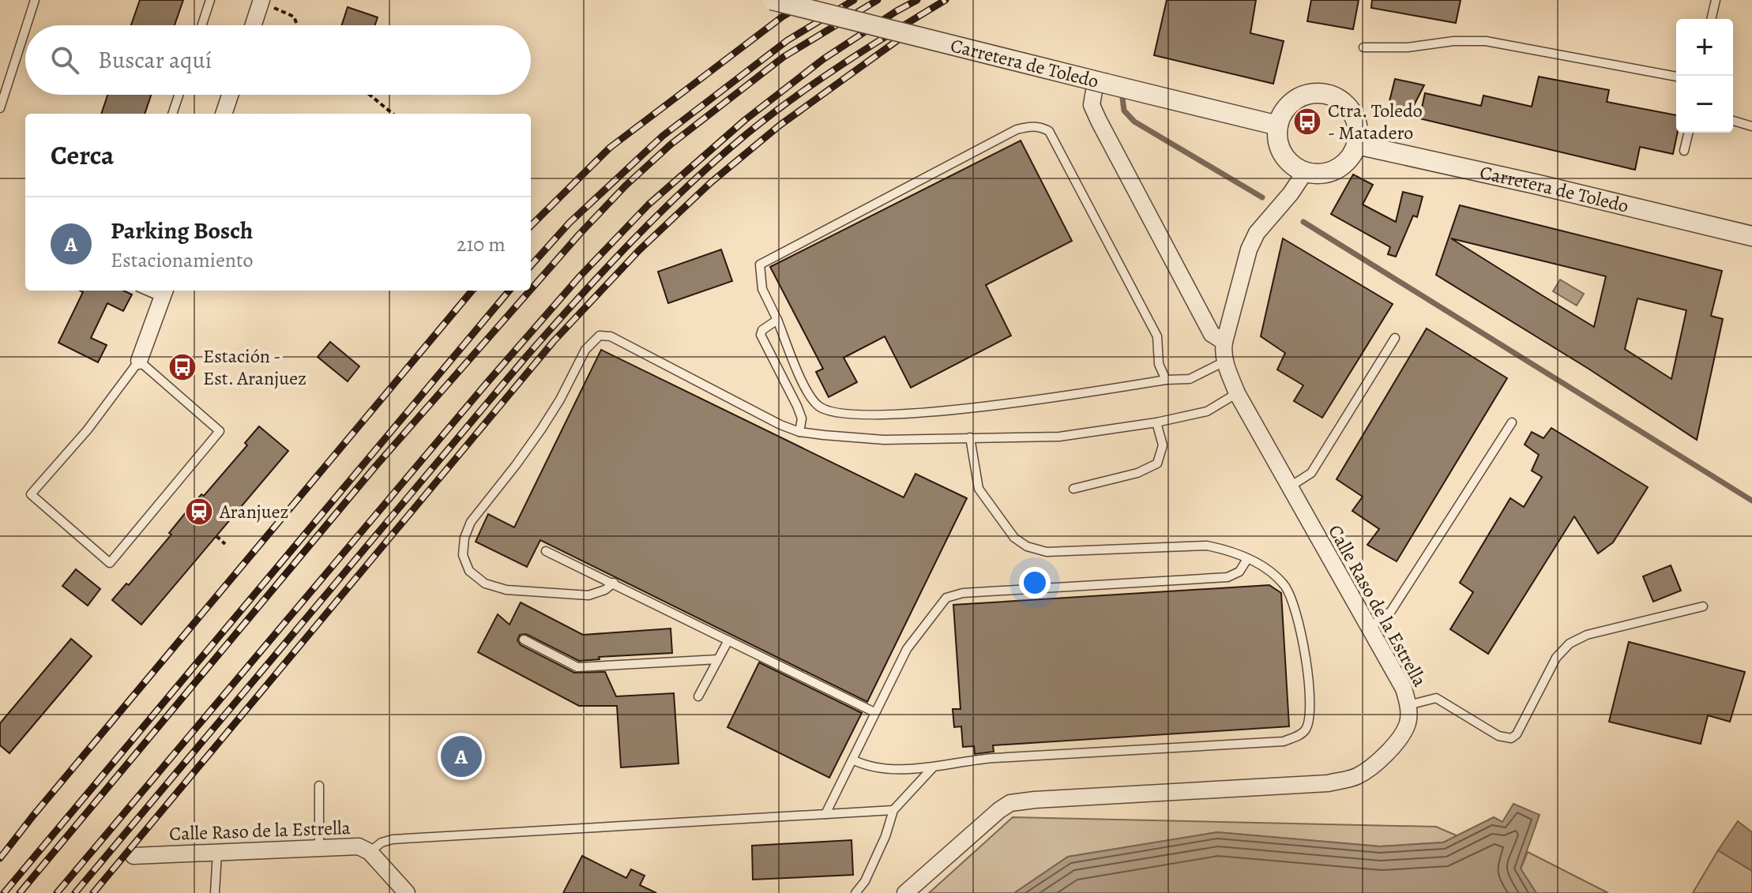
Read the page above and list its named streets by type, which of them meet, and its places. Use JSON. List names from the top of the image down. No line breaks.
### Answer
{"streets":{"street":["Carretera de Toledo","Calle Raso de la Estrella"]},"crossings":[["Carretera de Toledo","Calle Raso de la Estrella"]],"places":{"bus stop":["Ctra. Toledo - Matadero","Estación - Est. Aranjuez"],"station":["Aranjuez"]},"page":{"map_buttons":["+","−"],"search":"Buscar aquí","heading":"Cerca","list":[{"mark":"A","name":"Parking Bosch","note":"Estacionamiento","value":"210 m"}],"pins":"A"}}
